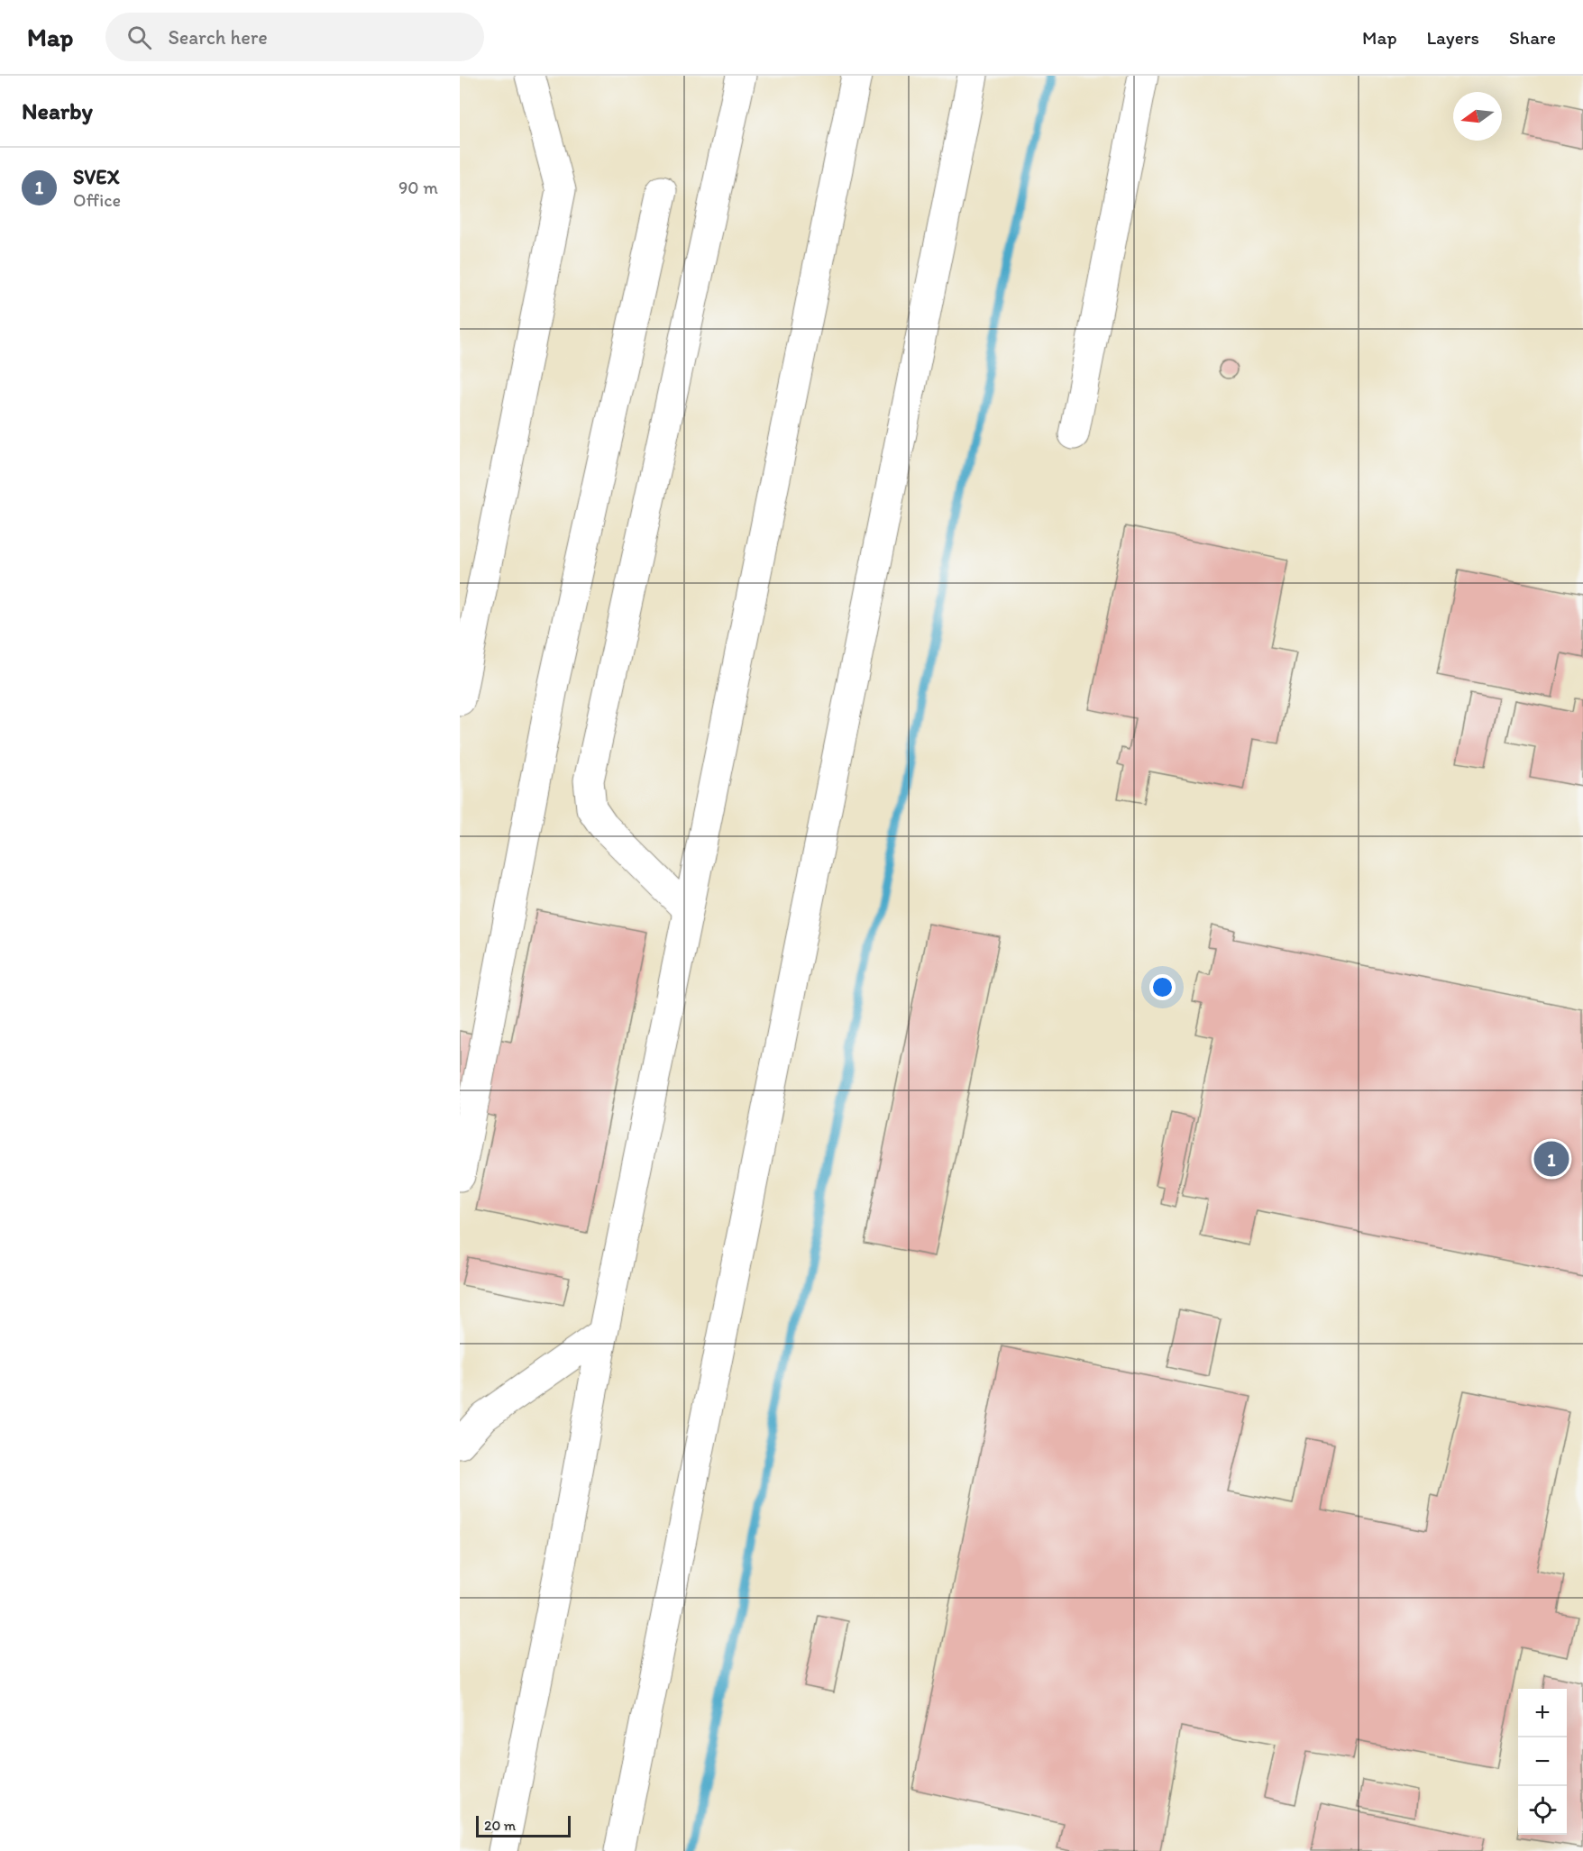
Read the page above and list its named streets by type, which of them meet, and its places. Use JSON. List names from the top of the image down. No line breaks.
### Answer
{"scale_bar":"20 m","north":"left","page":{"header":"Map","search":"Search here","nav":["Map","Layers","Share"],"heading":"Nearby","list":[{"mark":"1","name":"SVEX","note":"Office","value":"90 m"}],"pins":"1","map_buttons":["+","−"],"scale":"20 m"}}
